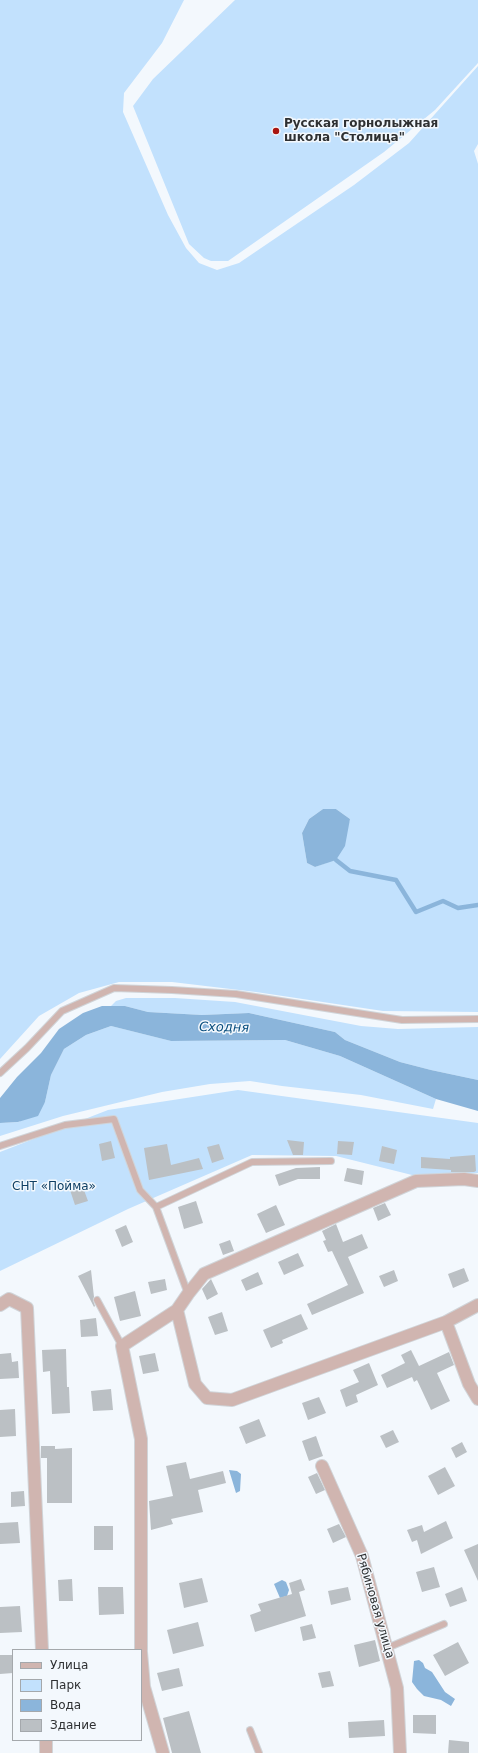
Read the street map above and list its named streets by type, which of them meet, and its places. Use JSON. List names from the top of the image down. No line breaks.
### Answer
{"streets":{"street":["Рябиновая улица"]},"water":["Сходня"],"parks":["СНТ «Пойма»"],"places":["Русская горнолыжная школа \"Столица\""],"legend":["Улица","Парк","Вода","Здание"]}
